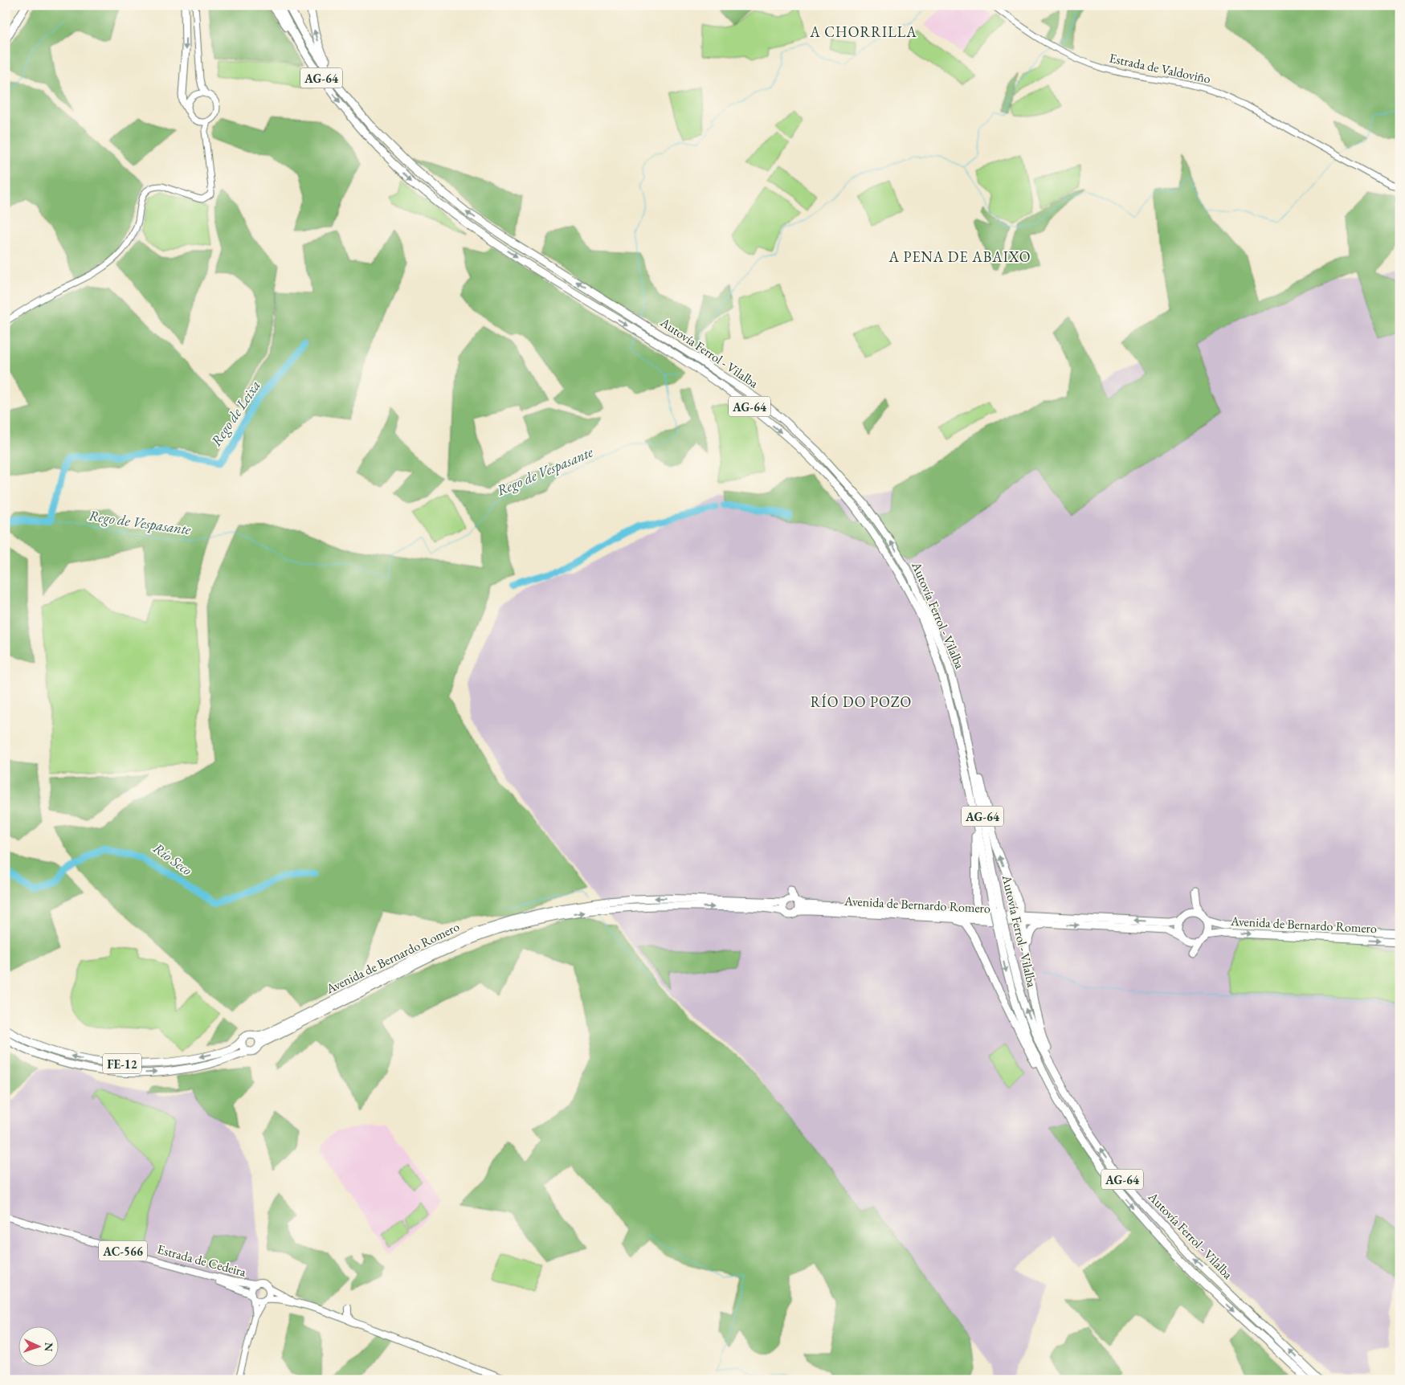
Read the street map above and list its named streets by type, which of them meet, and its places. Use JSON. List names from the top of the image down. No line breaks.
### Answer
{"streets":{"highway":["AG-64","Autovía Ferrol - Vilalba","Avenida de Bernardo Romero","FE-12"],"main road":["Estrada de Valdoviño","AC-566","Estrada de Cedeira"]},"crossings":[["Autovía Ferrol - Vilalba","Avenida de Bernardo Romero"],["Avenida de Bernardo Romero","FE-12"]],"districts":["A CHORRILLA","A PENA DE ABAIXO","RÍO DO POZO"],"water":["Rego de Leixa","Rego de Vespasante","Río Seco"],"north":"right"}
